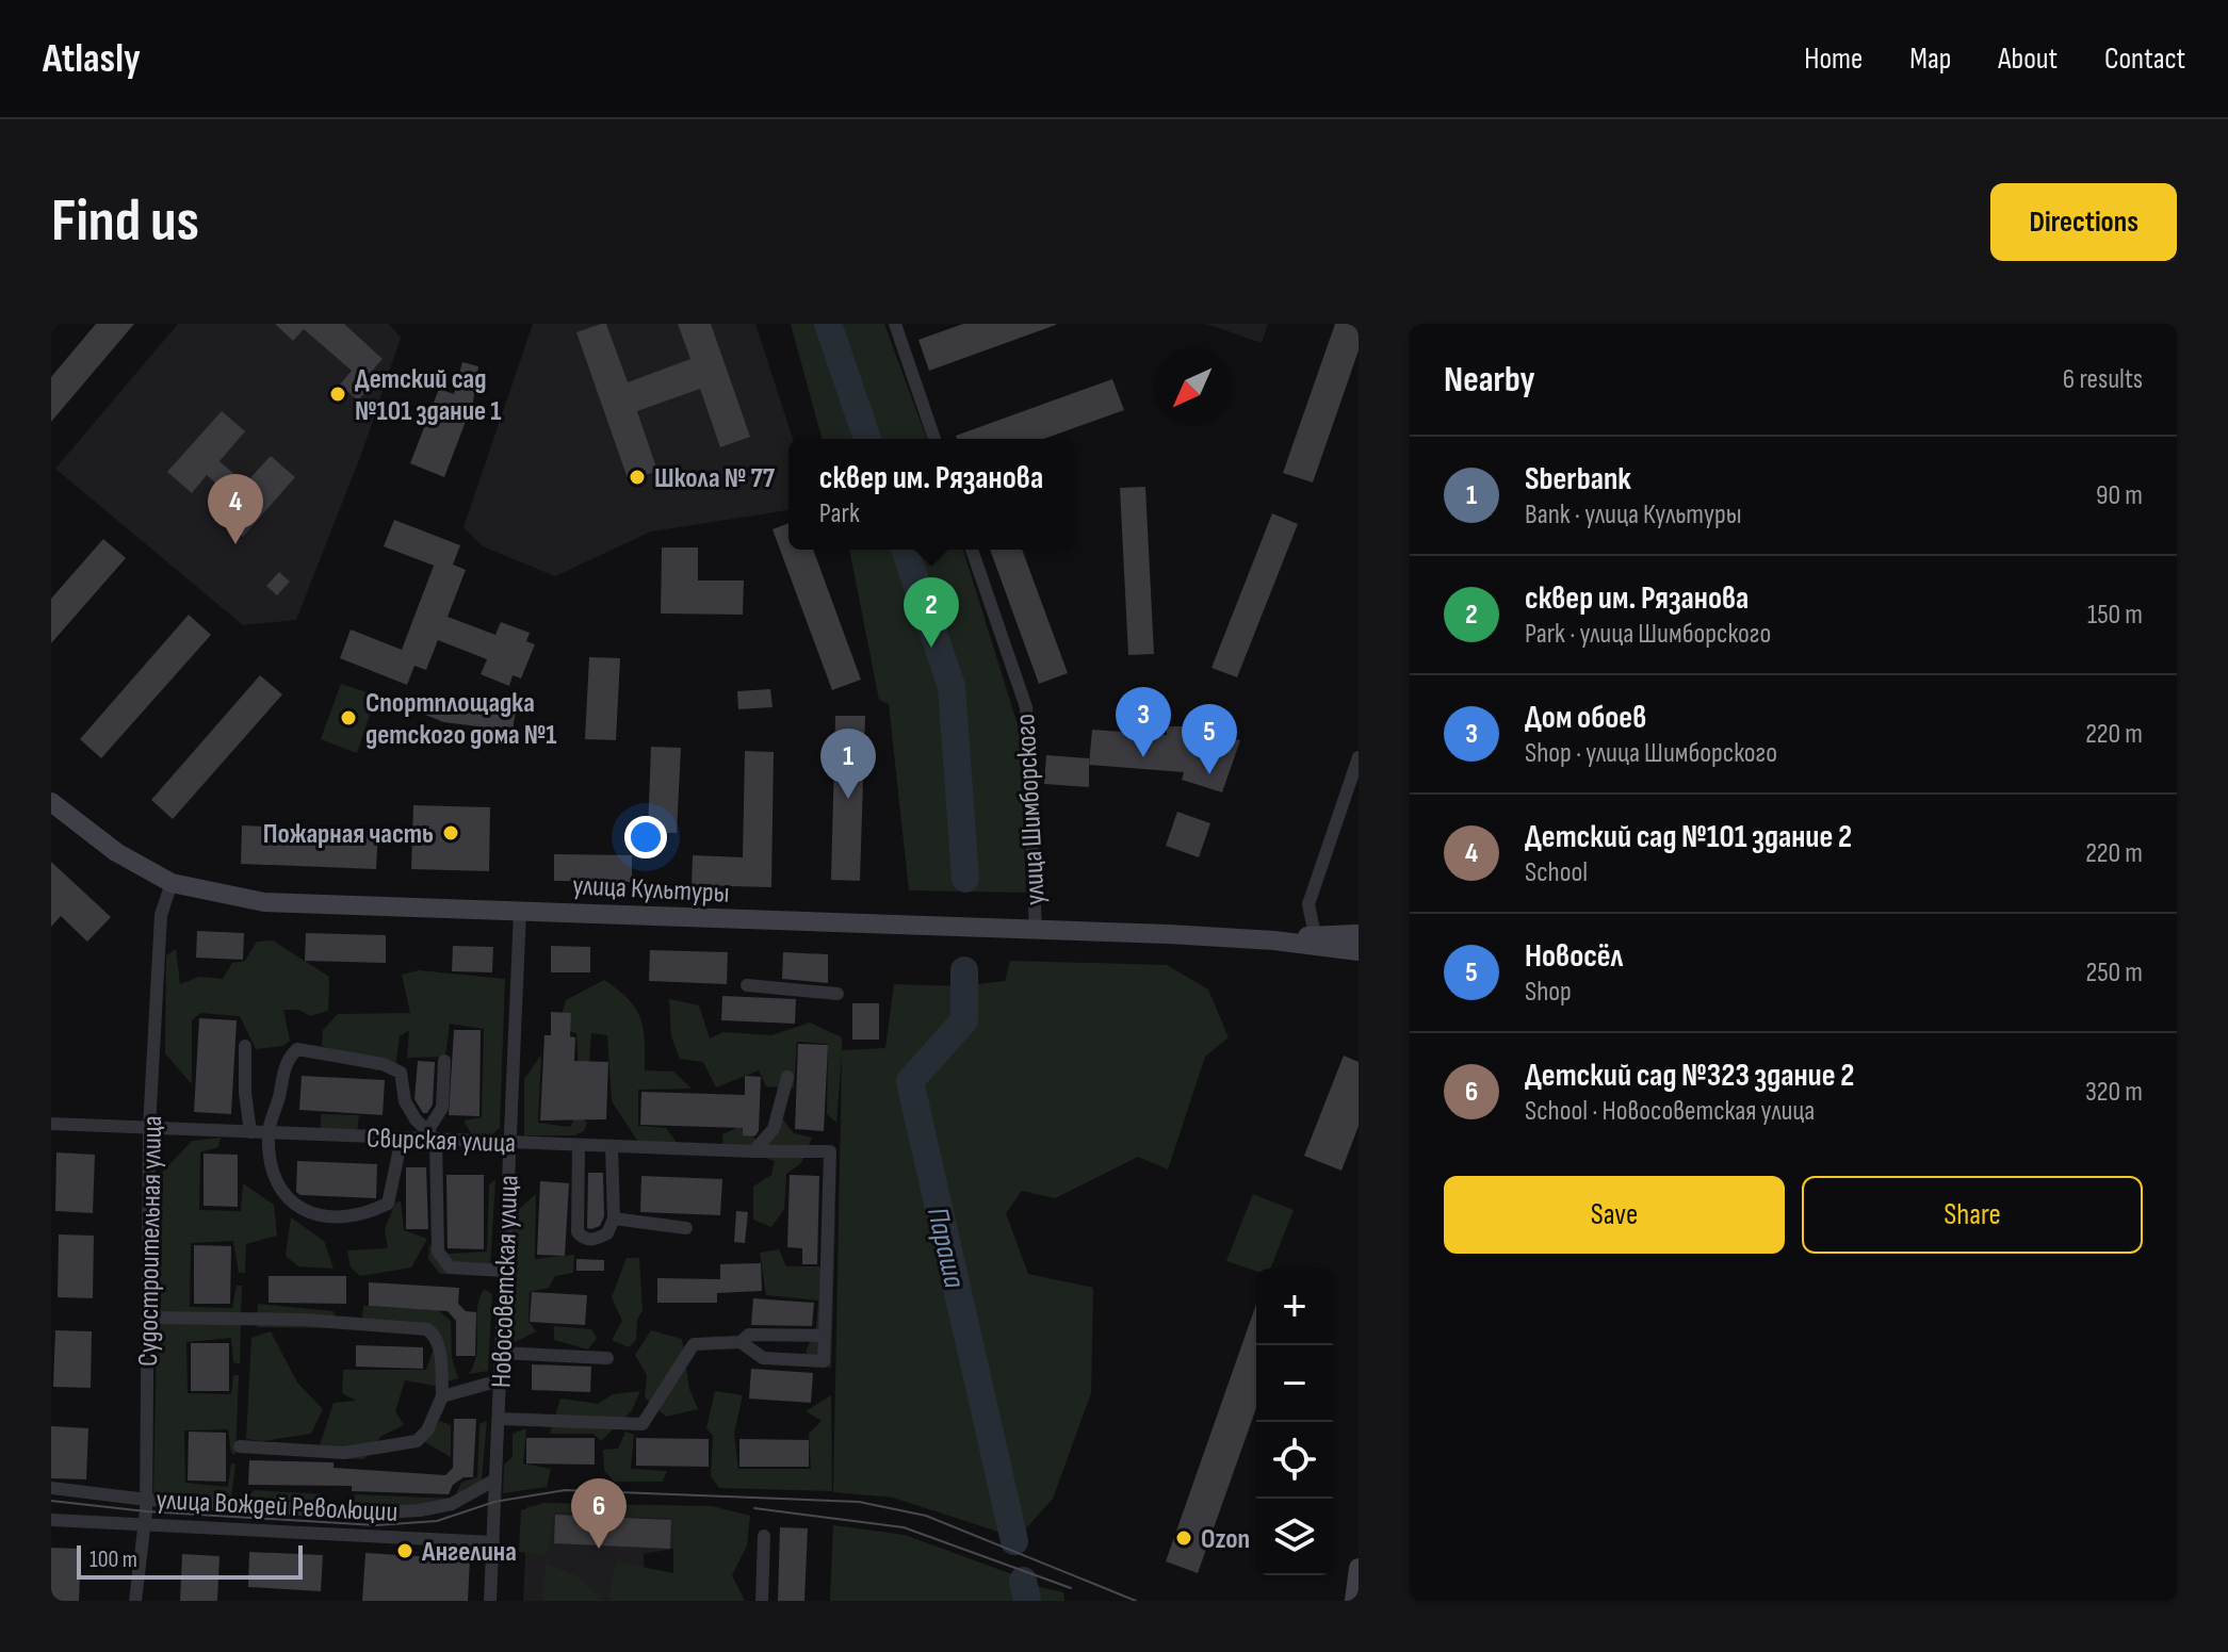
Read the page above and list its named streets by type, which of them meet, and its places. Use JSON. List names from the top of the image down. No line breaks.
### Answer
{"streets":{"main road":["улица Культуры"],"street":["улица Шимборского","Свирская улица","Судостроительная улица","Новосоветская улица","улица Вождей Революции"]},"crossings":[["улица Шимборского","улица Культуры"],["улица Культуры","Судостроительная улица"],["улица Культуры","Новосоветская улица"],["Свирская улица","Судостроительная улица"],["Свирская улица","Новосоветская улица"],["Судостроительная улица","улица Вождей Революции"],["Новосоветская улица","улица Вождей Революции"]],"water":["Параша"],"places":["Детский сад №101 здание 1","Школа № 77","Спортплощадка детского дома №1","Пожарная часть","Ozon","Ангелина"],"scale_bar":"100 m","north":"bottom left","page":{"header":"Atlasly","nav":["Home","Map","About","Contact"],"buttons":["Directions",["Save","Share"]],"title":"Find us","heading":["Nearby","6 results"],"list":[{"mark":"1","name":"Sberbank","note":"Bank · улица Культуры","value":"90 m"},{"mark":"2","name":"сквер им. Рязанова","note":"Park · улица Шимборского","value":"150 m"},{"mark":"3","name":"Дом обоев","note":"Shop · улица Шимборского","value":"220 m"},{"mark":"4","name":"Детский сад №101 здание 2","note":"School","value":"220 m"},{"mark":"5","name":"Новосёл","note":"Shop","value":"250 m"},{"mark":"6","name":"Детский сад №323 здание 2","note":"School · Новосоветская улица","value":"320 m"}],"popup":["сквер им. Рязанова","Park"],"pins":["4","2","3","5","1","6"],"map_buttons":["+","−"],"scale":"100 m"}}
